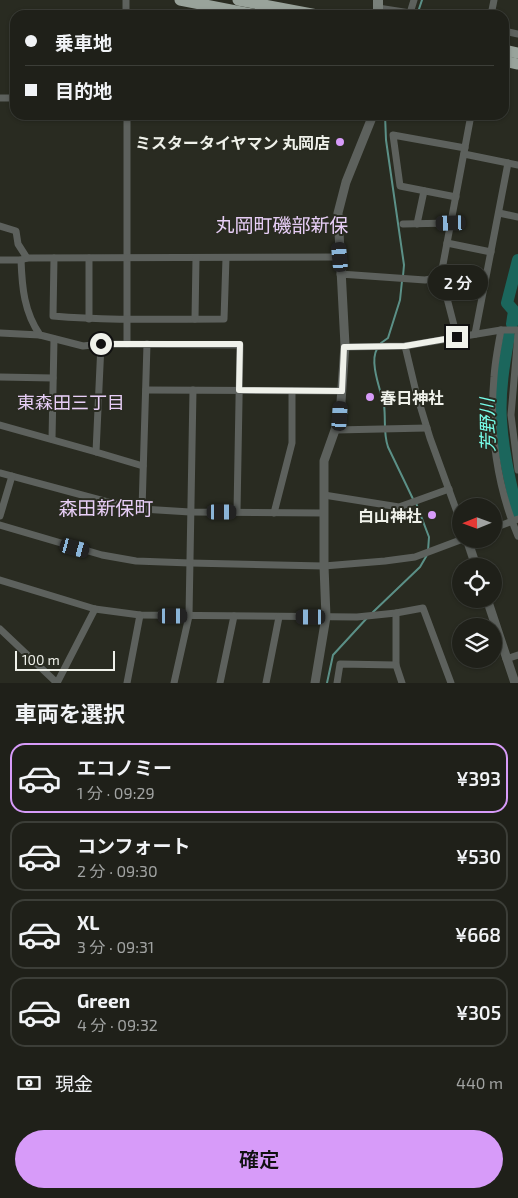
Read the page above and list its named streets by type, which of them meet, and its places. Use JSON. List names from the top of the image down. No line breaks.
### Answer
{"districts":["丸岡町磯部新保","東森田三丁目","森田新保町"],"water":["芳野川"],"places":["ミスタータイヤマン 丸岡店","春日神社","白山神社"],"scale_bar":"100 m","north":"left","page":{"banner":["乗車地","目的地"],"bubble":"2 分","scale":"100 m","heading":"車両を選択","list":[{"name":"エコノミー","note":"1 分 · 09:29","value":"¥393"},{"name":"コンフォート","note":"2 分 · 09:30","value":"¥530"},{"name":"XL","note":"3 分 · 09:31","value":"¥668"},{"name":"Green","note":"4 分 · 09:32","value":"¥305"}],"pay":["現金","440 m"],"buttons":"確定"}}
